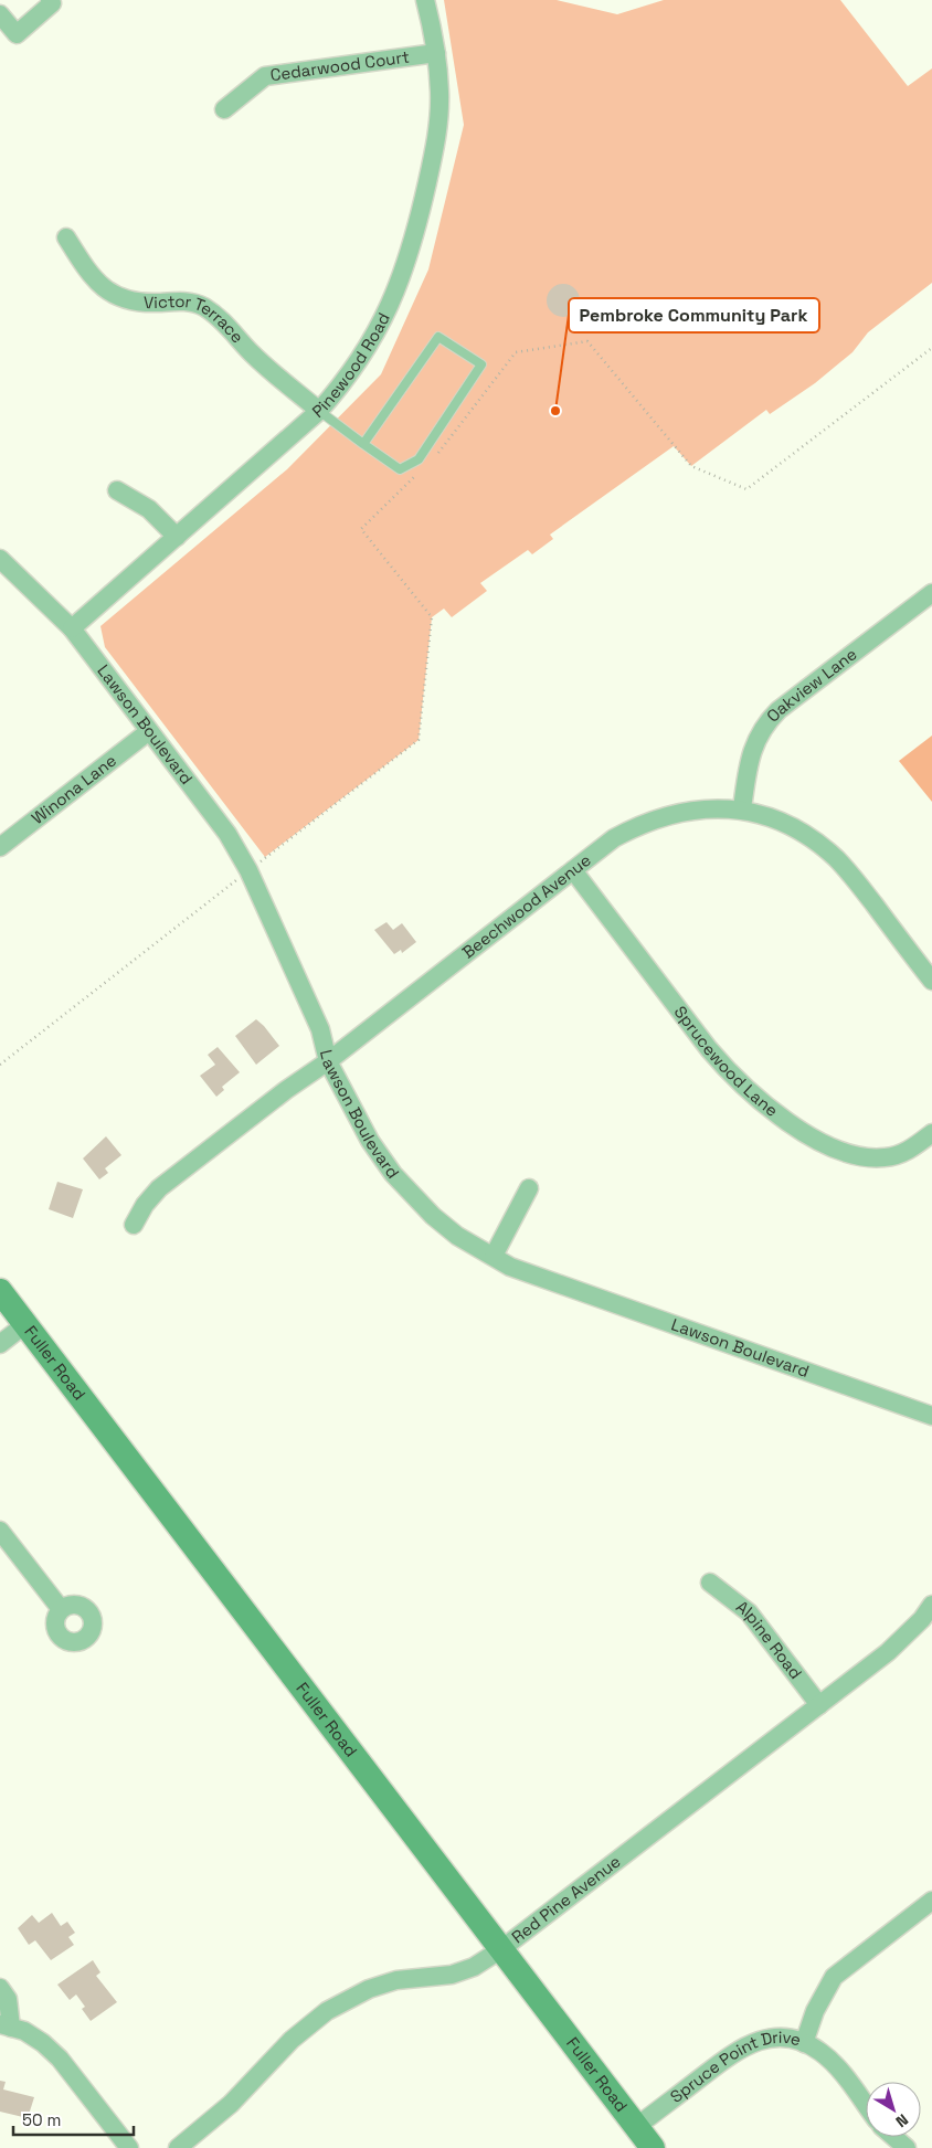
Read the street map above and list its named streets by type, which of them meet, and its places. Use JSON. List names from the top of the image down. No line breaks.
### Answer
{"streets":{"street":["Cedarwood Court","Victor Terrace","Pinewood Road","Oakview Lane","Lawson Boulevard","Winona Lane","Beechwood Avenue","Sprucewood Lane","Fuller Road","Alpine Road","Red Pine Avenue","Spruce Point Drive"]},"crossings":[["Cedarwood Court","Pinewood Road"],["Victor Terrace","Pinewood Road"],["Pinewood Road","Lawson Boulevard"],["Oakview Lane","Beechwood Avenue"],["Lawson Boulevard","Winona Lane"],["Lawson Boulevard","Beechwood Avenue"],["Beechwood Avenue","Sprucewood Lane"],["Fuller Road","Red Pine Avenue"],["Fuller Road","Spruce Point Drive"],["Alpine Road","Red Pine Avenue"]],"places":["Pembroke Community Park"],"scale_bar":"50 m","north":"bottom right"}
